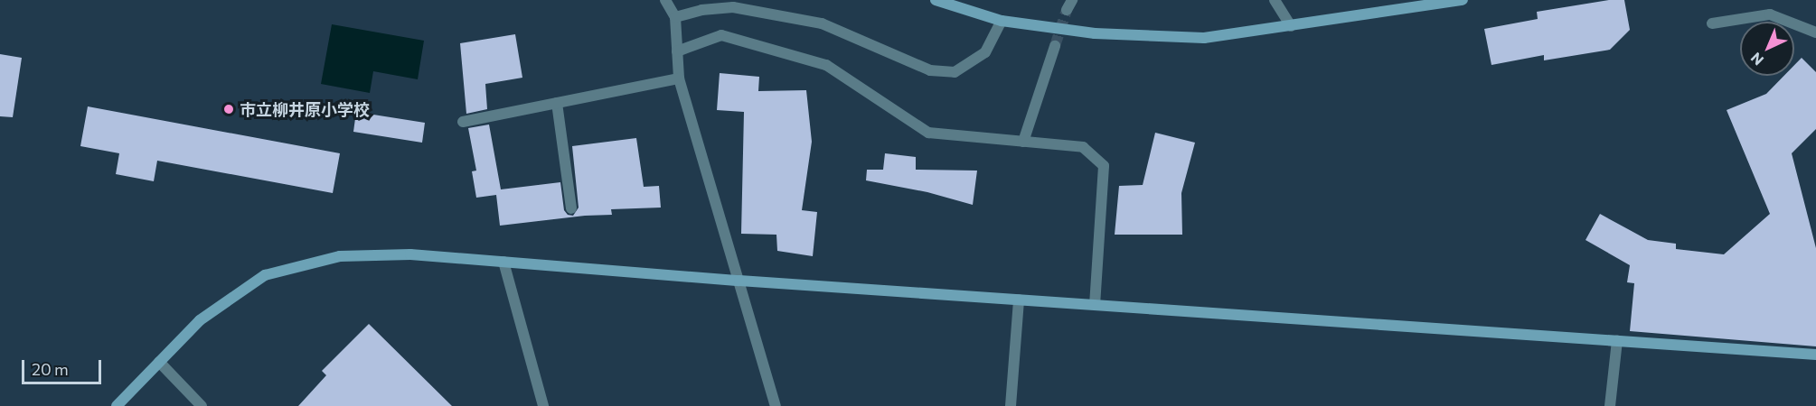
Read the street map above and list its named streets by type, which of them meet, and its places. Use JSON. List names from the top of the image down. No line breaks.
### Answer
{"places":["市立柳井原小学校"],"scale_bar":"20 m","north":"bottom left"}
